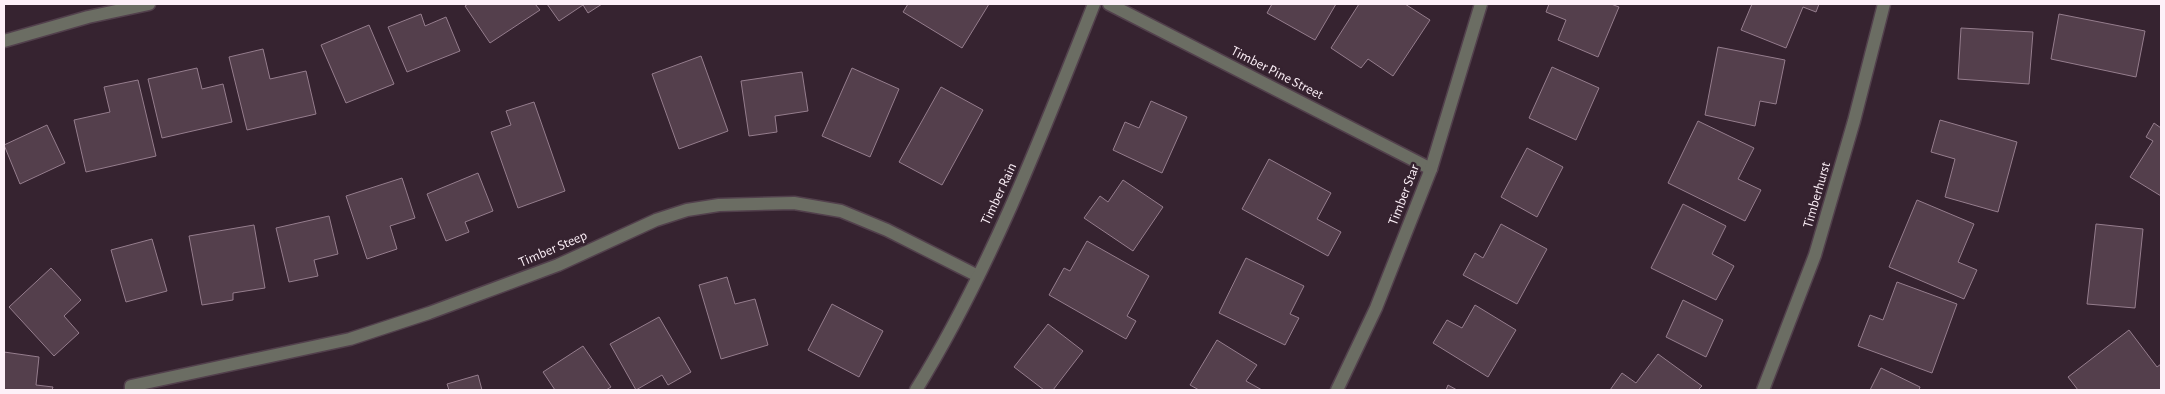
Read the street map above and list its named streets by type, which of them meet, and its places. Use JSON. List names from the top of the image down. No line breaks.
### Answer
{"streets":{"street":["Timber Pine Street","Timber Rain","Timber Star","Timberhurst","Timber Steep"]},"crossings":[["Timber Pine Street","Timber Star"],["Timber Rain","Timber Steep"]]}
